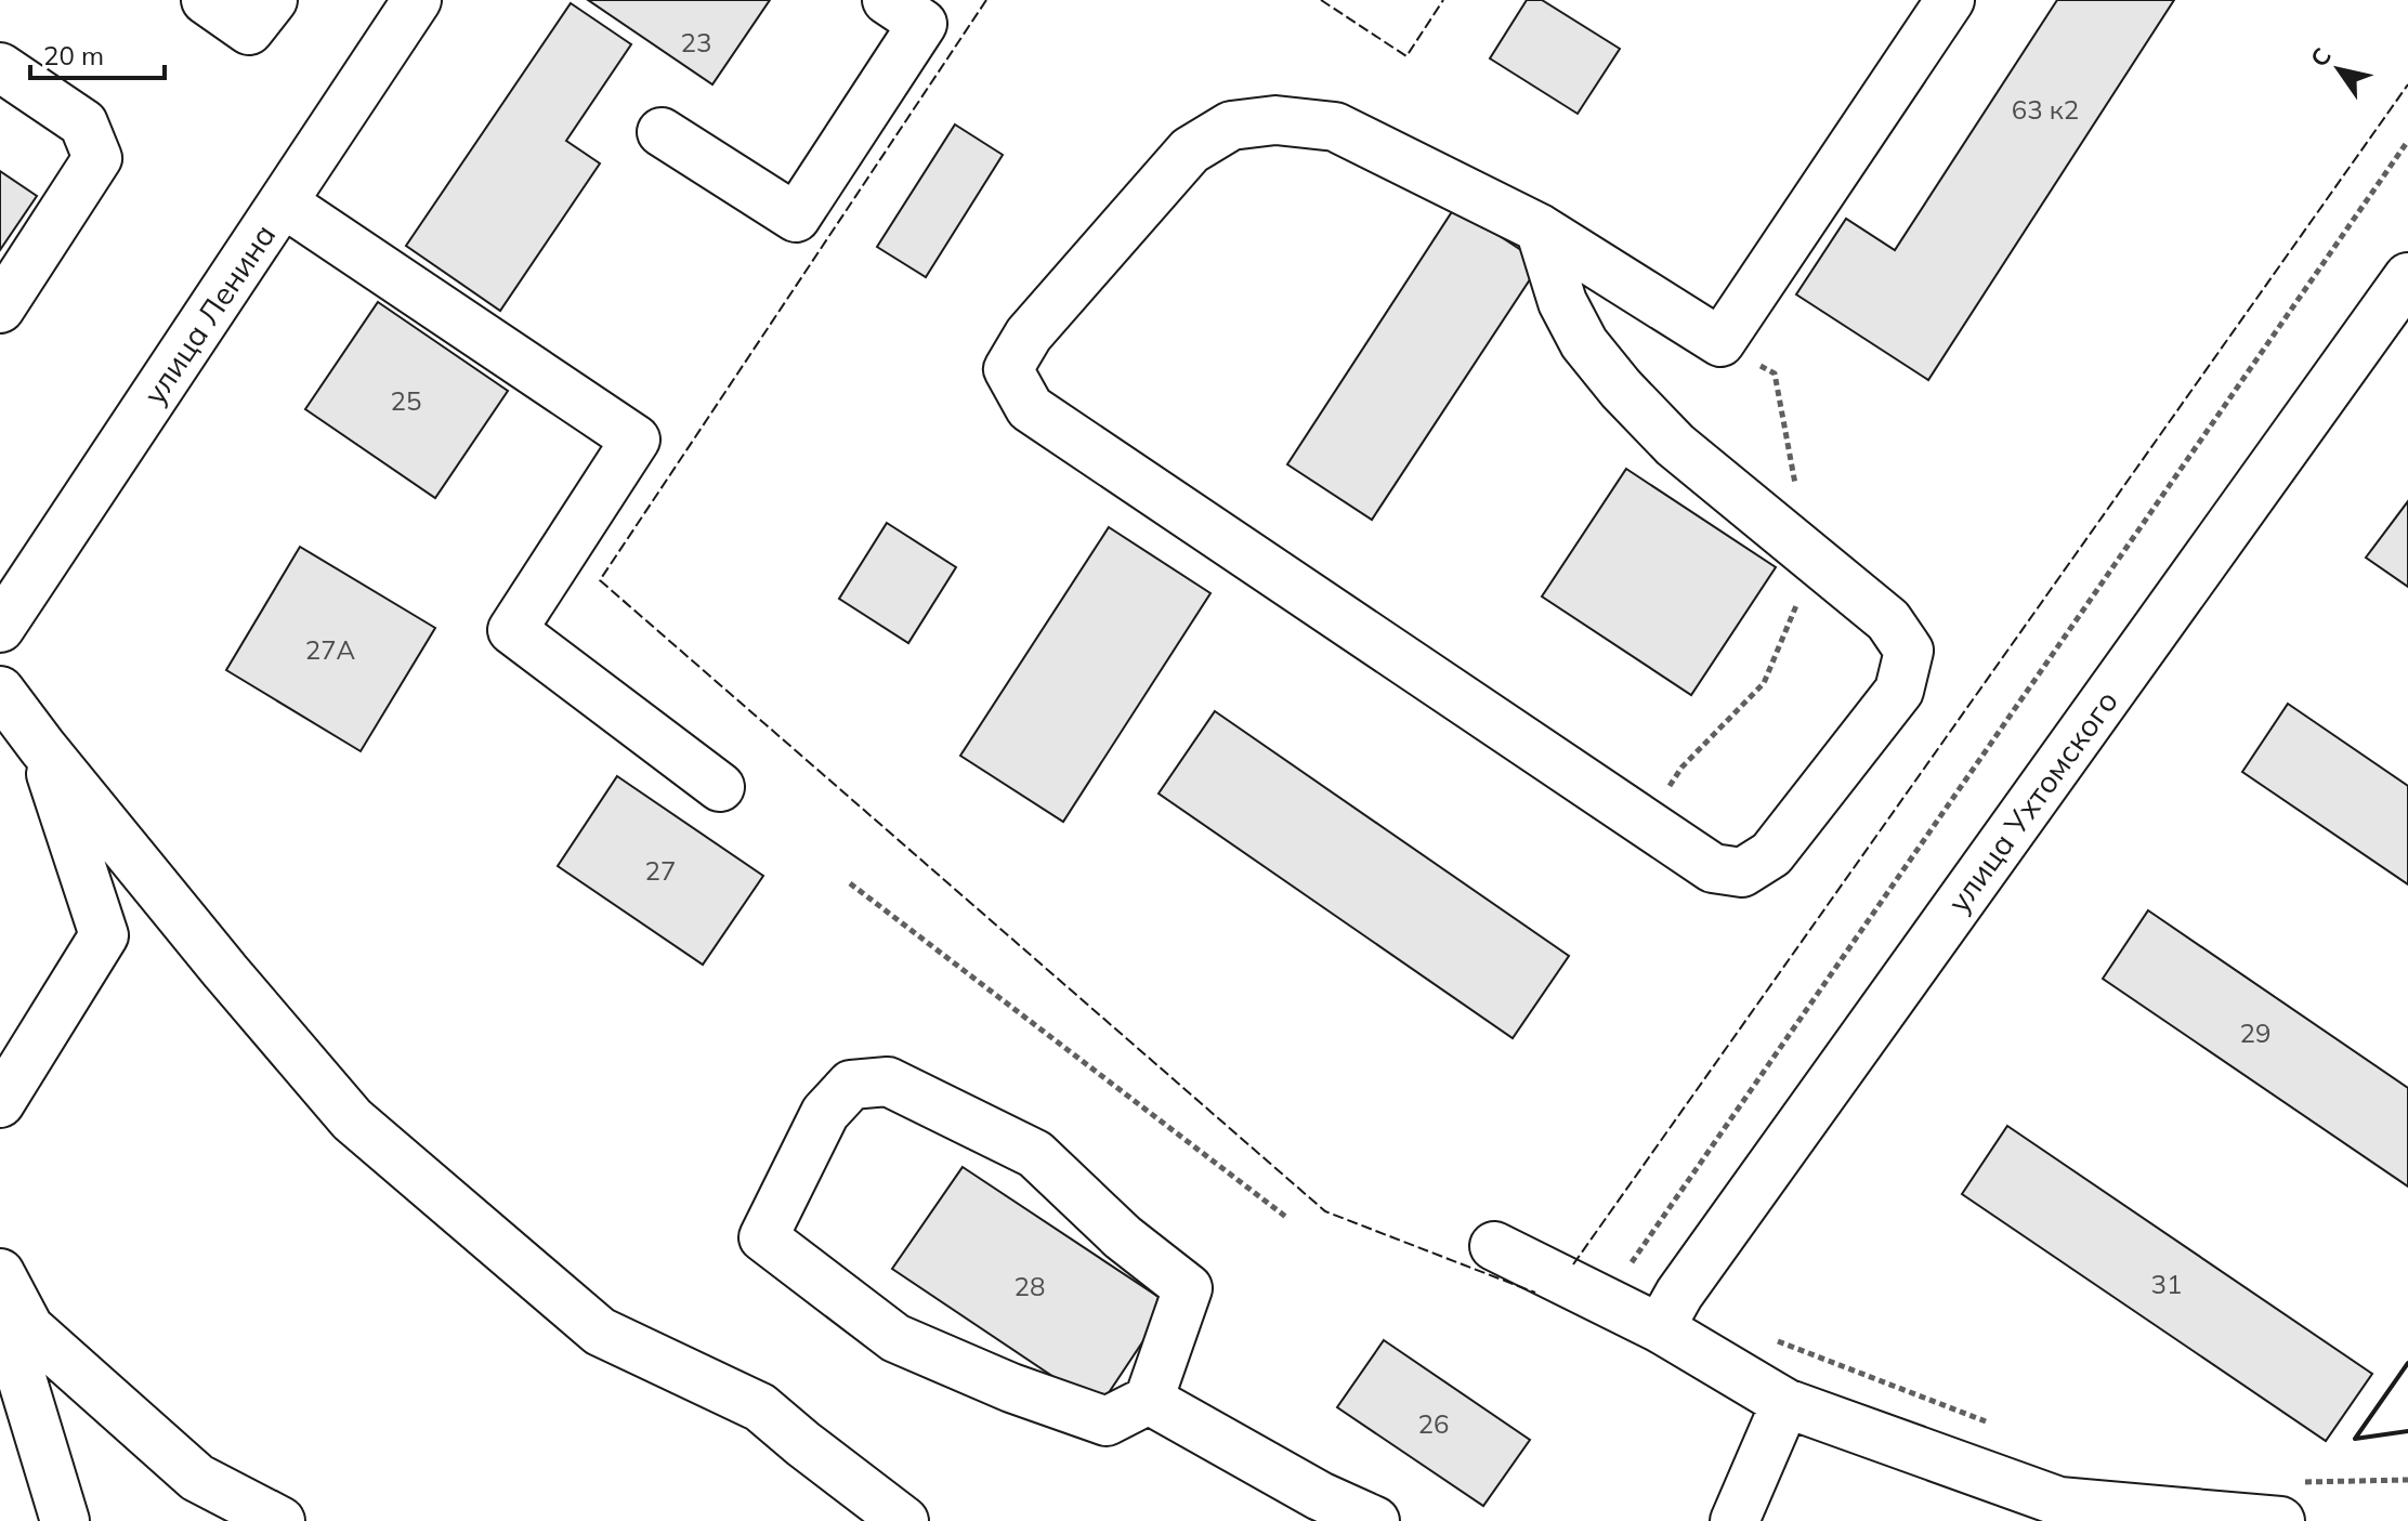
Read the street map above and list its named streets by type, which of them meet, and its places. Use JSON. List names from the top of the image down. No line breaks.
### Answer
{"streets":{"street":["улица Ленина","улица Ухтомского"]},"house_numbers":["23","63 к2","25","27А","27","29","31","28","26"],"scale_bar":"20 m","north":"top left"}
